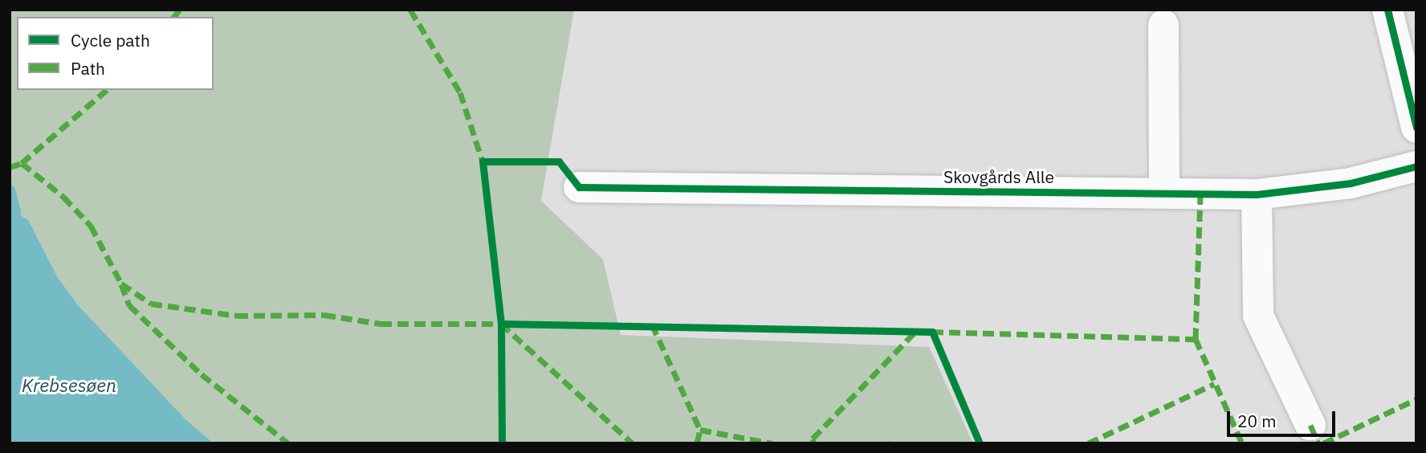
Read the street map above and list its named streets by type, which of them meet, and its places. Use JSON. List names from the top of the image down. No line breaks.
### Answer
{"streets":{"street":["Skovgårds Alle"]},"water":["Krebsesøen"],"legend":["Cycle path","Path"],"scale_bar":"20 m"}
